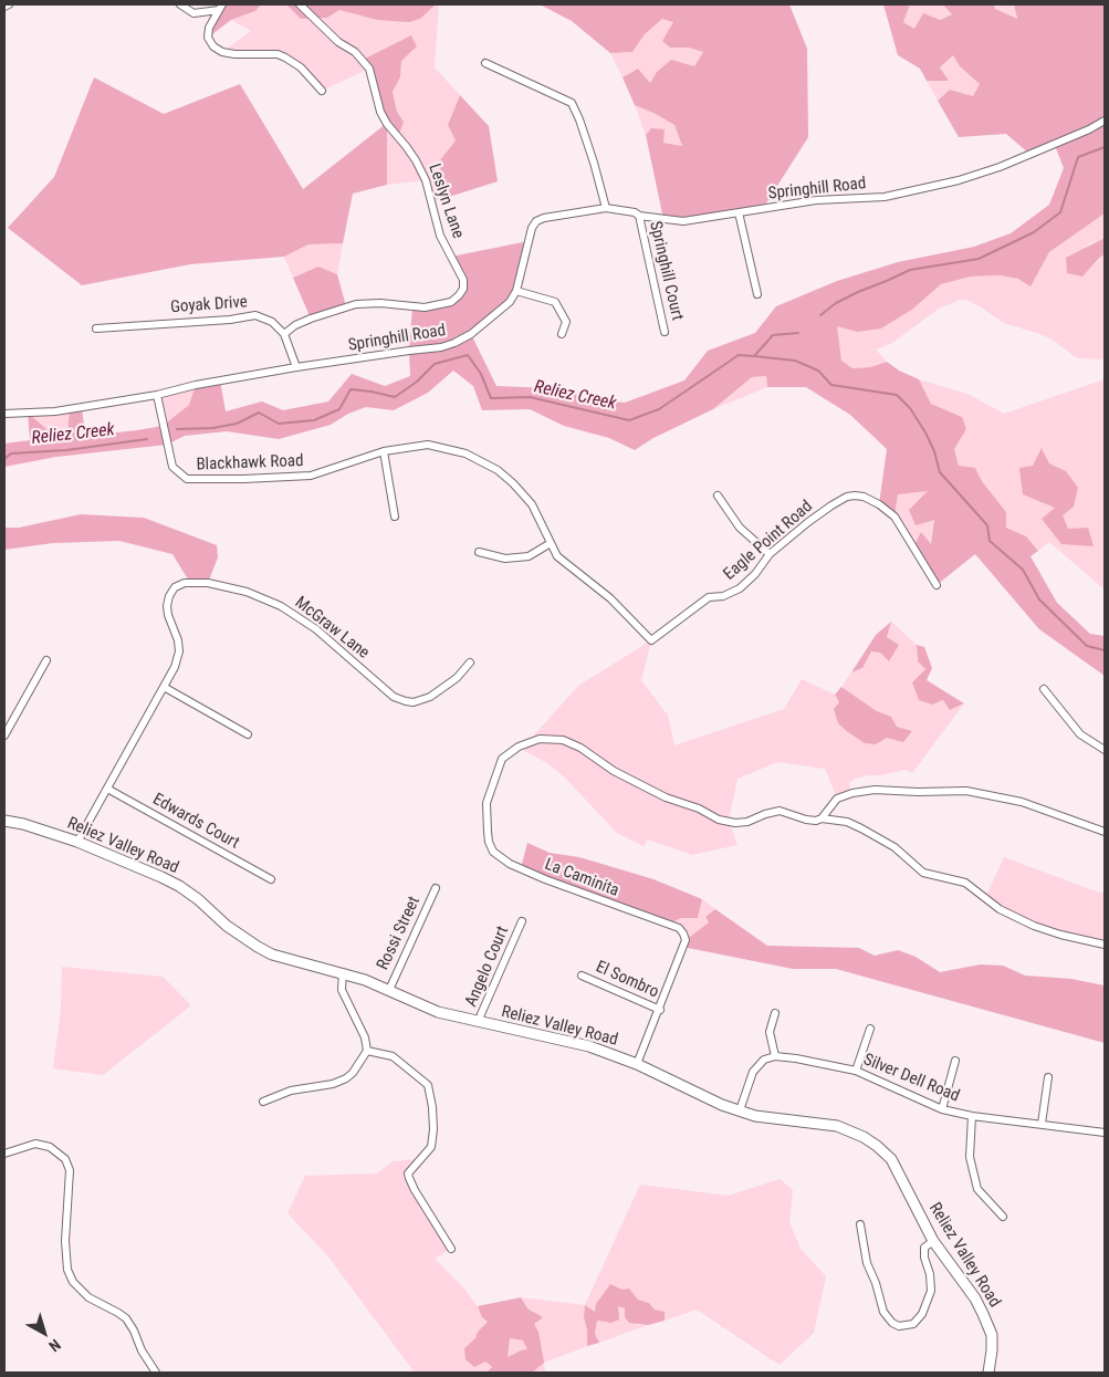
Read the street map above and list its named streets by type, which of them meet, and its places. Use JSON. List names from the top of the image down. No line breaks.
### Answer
{"streets":{"main road":["Reliez Valley Road"],"street":["Springhill Road","Leslyn Lane","Springhill Court","Goyak Drive","Blackhawk Road","Eagle Point Road","McGraw Lane","Edwards Court","La Caminita","Rossi Street","Angelo Court","El Sombro","Silver Dell Road"]},"crossings":[["Springhill Road","Springhill Court"],["Springhill Road","Blackhawk Road"],["Leslyn Lane","Goyak Drive"],["Blackhawk Road","Eagle Point Road"],["McGraw Lane","Edwards Court"],["McGraw Lane","Reliez Valley Road"],["Reliez Valley Road","La Caminita"],["Reliez Valley Road","Rossi Street"],["Reliez Valley Road","Angelo Court"],["La Caminita","El Sombro"]],"water":["Reliez Creek"],"north":"bottom right"}
